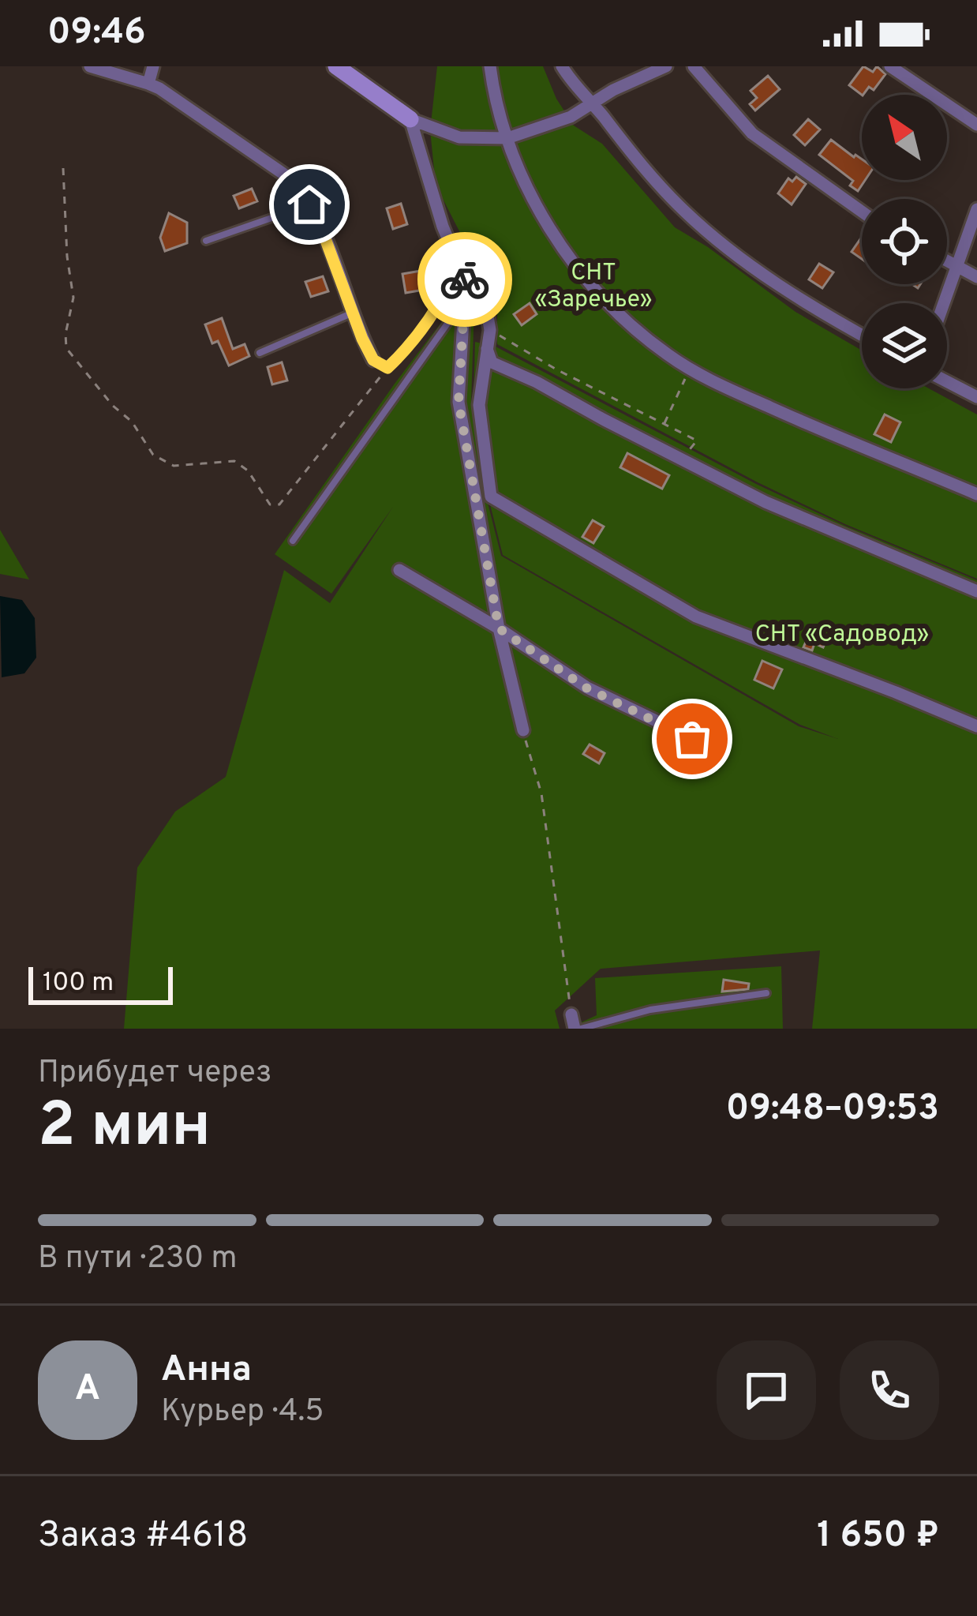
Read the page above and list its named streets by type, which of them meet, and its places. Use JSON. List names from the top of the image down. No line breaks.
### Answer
{"parks":["СНТ «Заречье»","СНТ «Садовод»"],"scale_bar":"100 m","north":"top left","page":{"status":"09:46","scale":"100 m","heading":["2 мин","Прибудет через","09:48–09:53"],"panel":["Анна","Курьер · 4.5","Заказ #4618","1 650 ₽"],"bar":"В пути · 230 m","round":"А"}}
